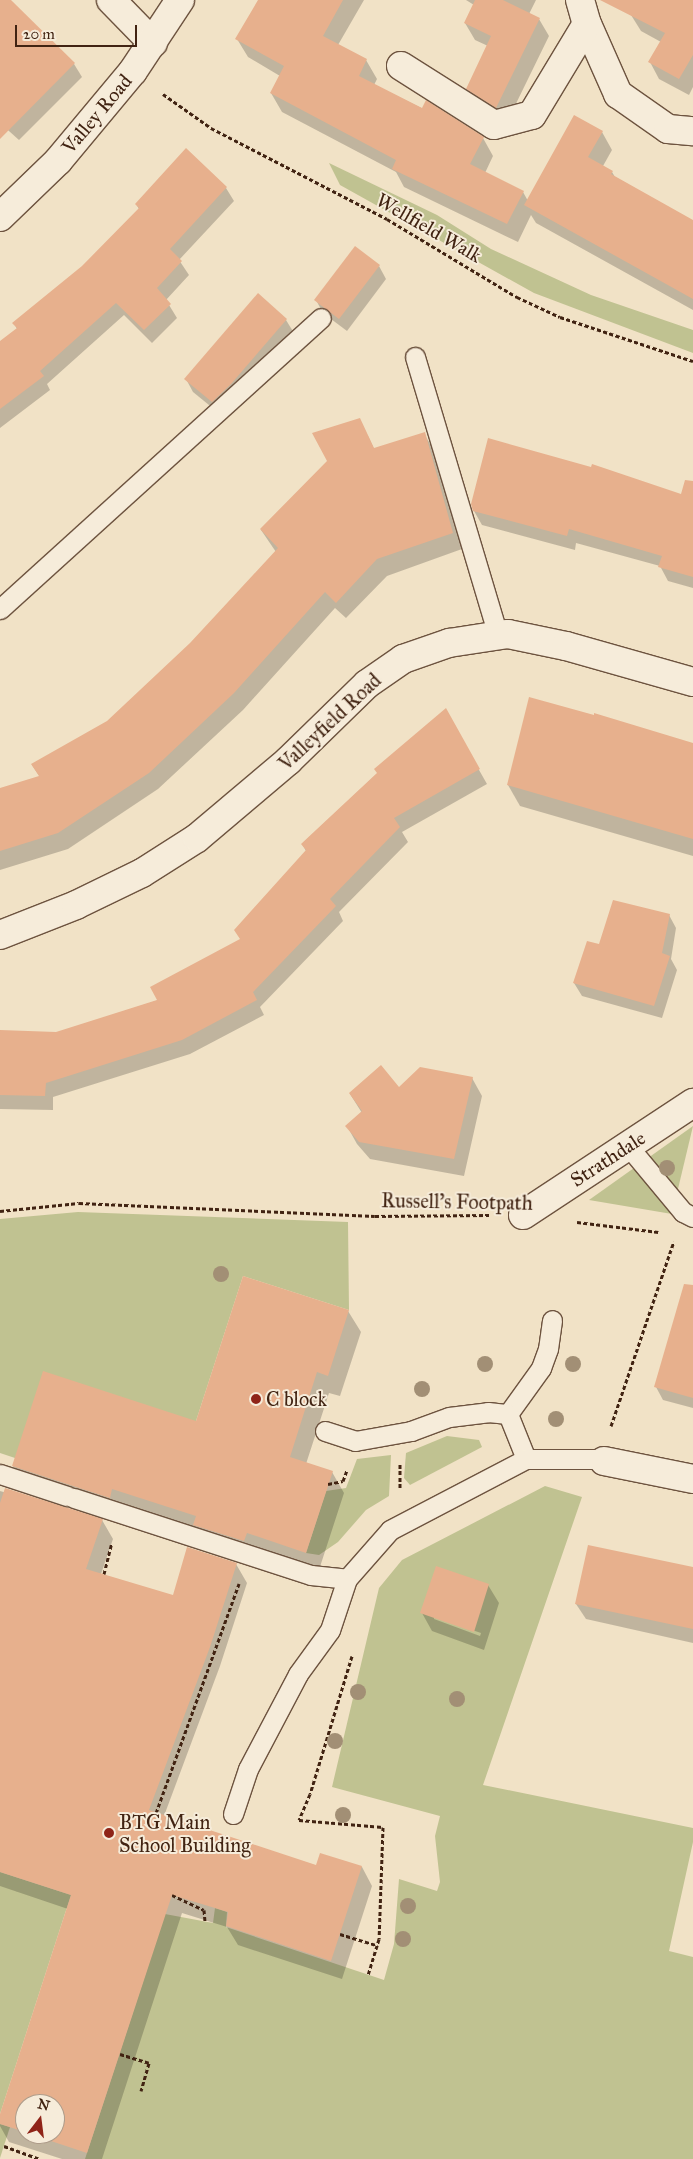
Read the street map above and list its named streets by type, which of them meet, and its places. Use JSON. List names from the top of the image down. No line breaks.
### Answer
{"streets":{"street":["Valley Road","Valleyfield Road","Strathdale"],"path":["Wellfield Walk","Russell's Footpath"]},"crossings":[["Strathdale","Russell's Footpath"]],"places":["C block","BTG Main School Building"],"scale_bar":"20 m","north":"top"}
